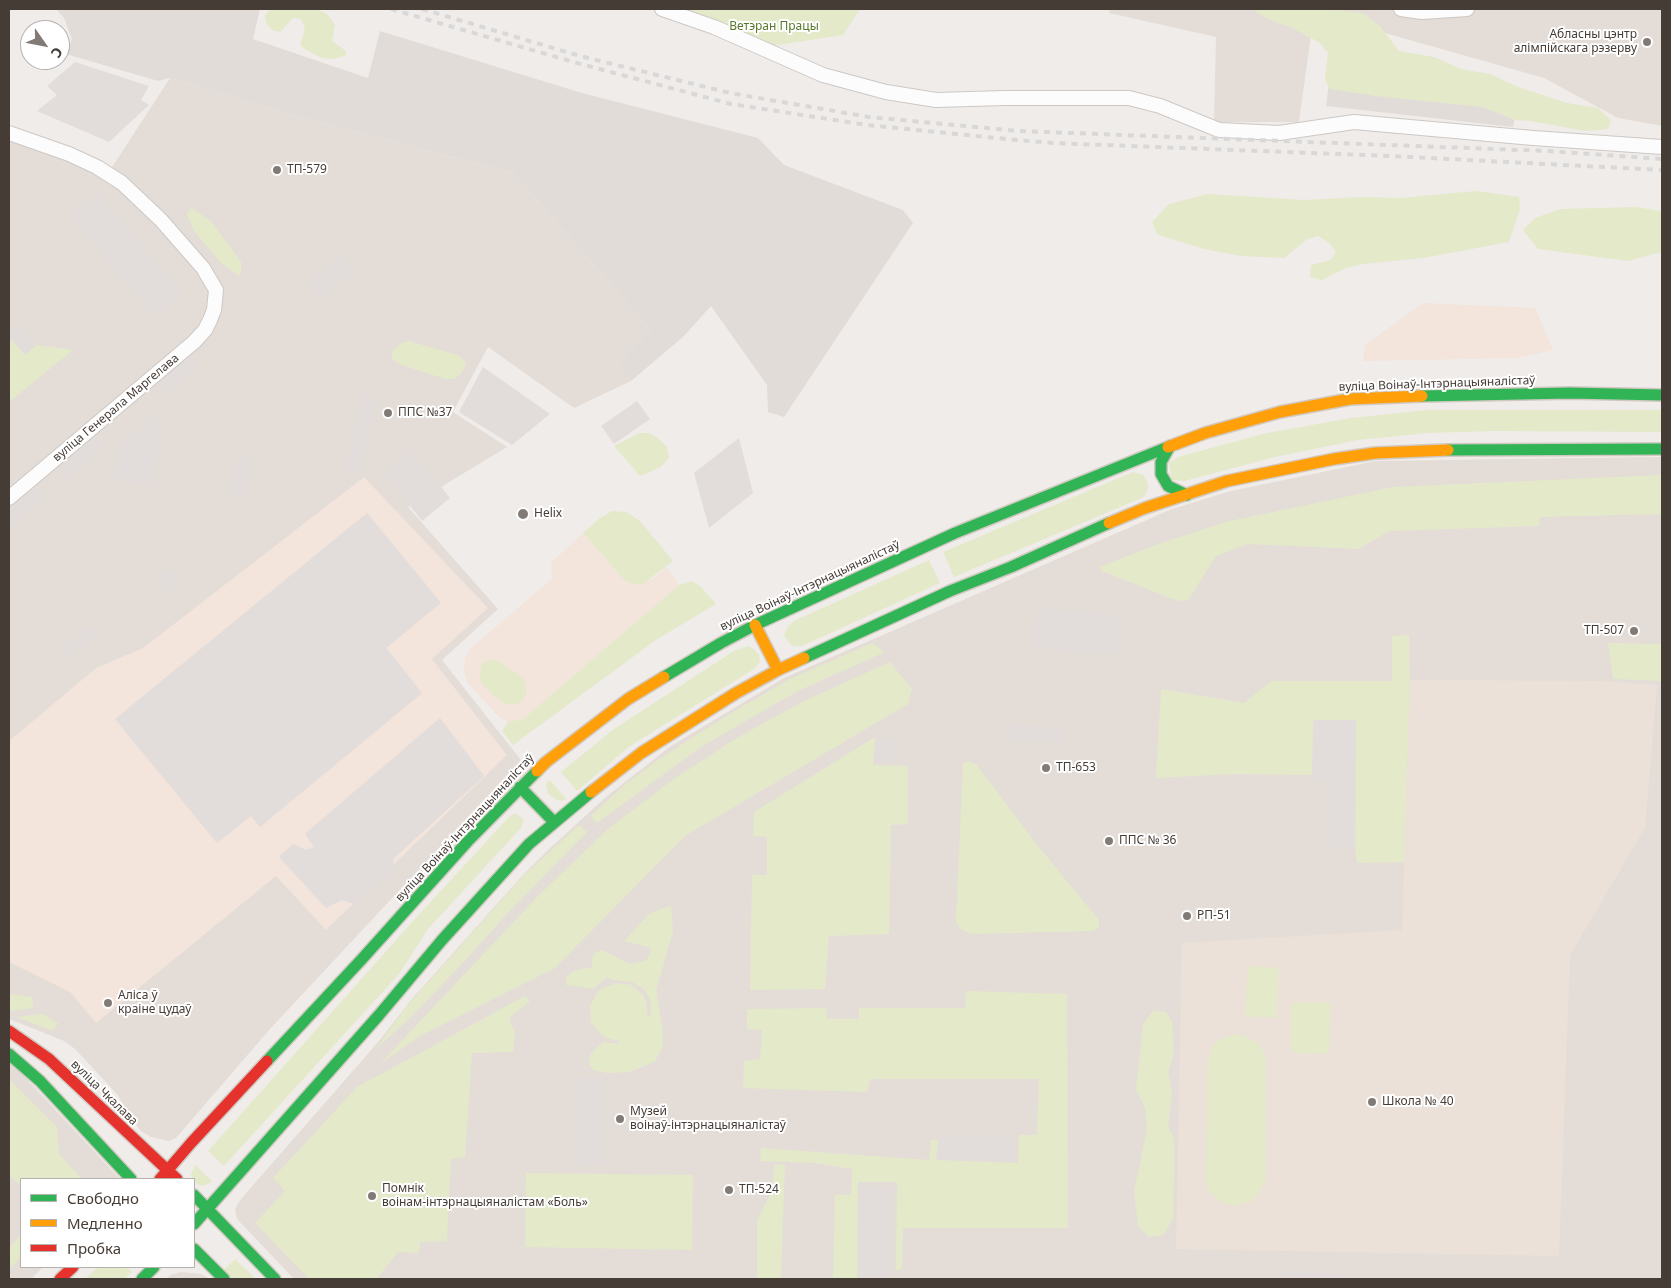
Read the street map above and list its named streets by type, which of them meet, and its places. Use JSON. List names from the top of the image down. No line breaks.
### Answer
{"streets":{"main road":["вуліца Воінаў-Інтэрнацыяналістаў","вуліца Чкалава"],"street":["вуліца Генерала Маргелава"]},"crossings":[["вуліца Воінаў-Інтэрнацыяналістаў","вуліца Чкалава"]],"parks":["Ветэран Працы"],"places":["Абласны цэнтр алімпійскага рэзерву","ТП-579","ППС №37","Helix","ТП-507","ТП-653","ППС № 36","РП-51","Аліса ў краіне цудаў","Школа № 40","Музей воінаў-інтэрнацыяналістаў","ТП-524","Помнік воінам-інтэрнацыяналістам «Боль»"],"legend":["Свободно","Медленно","Пробка"],"north":"bottom right"}
